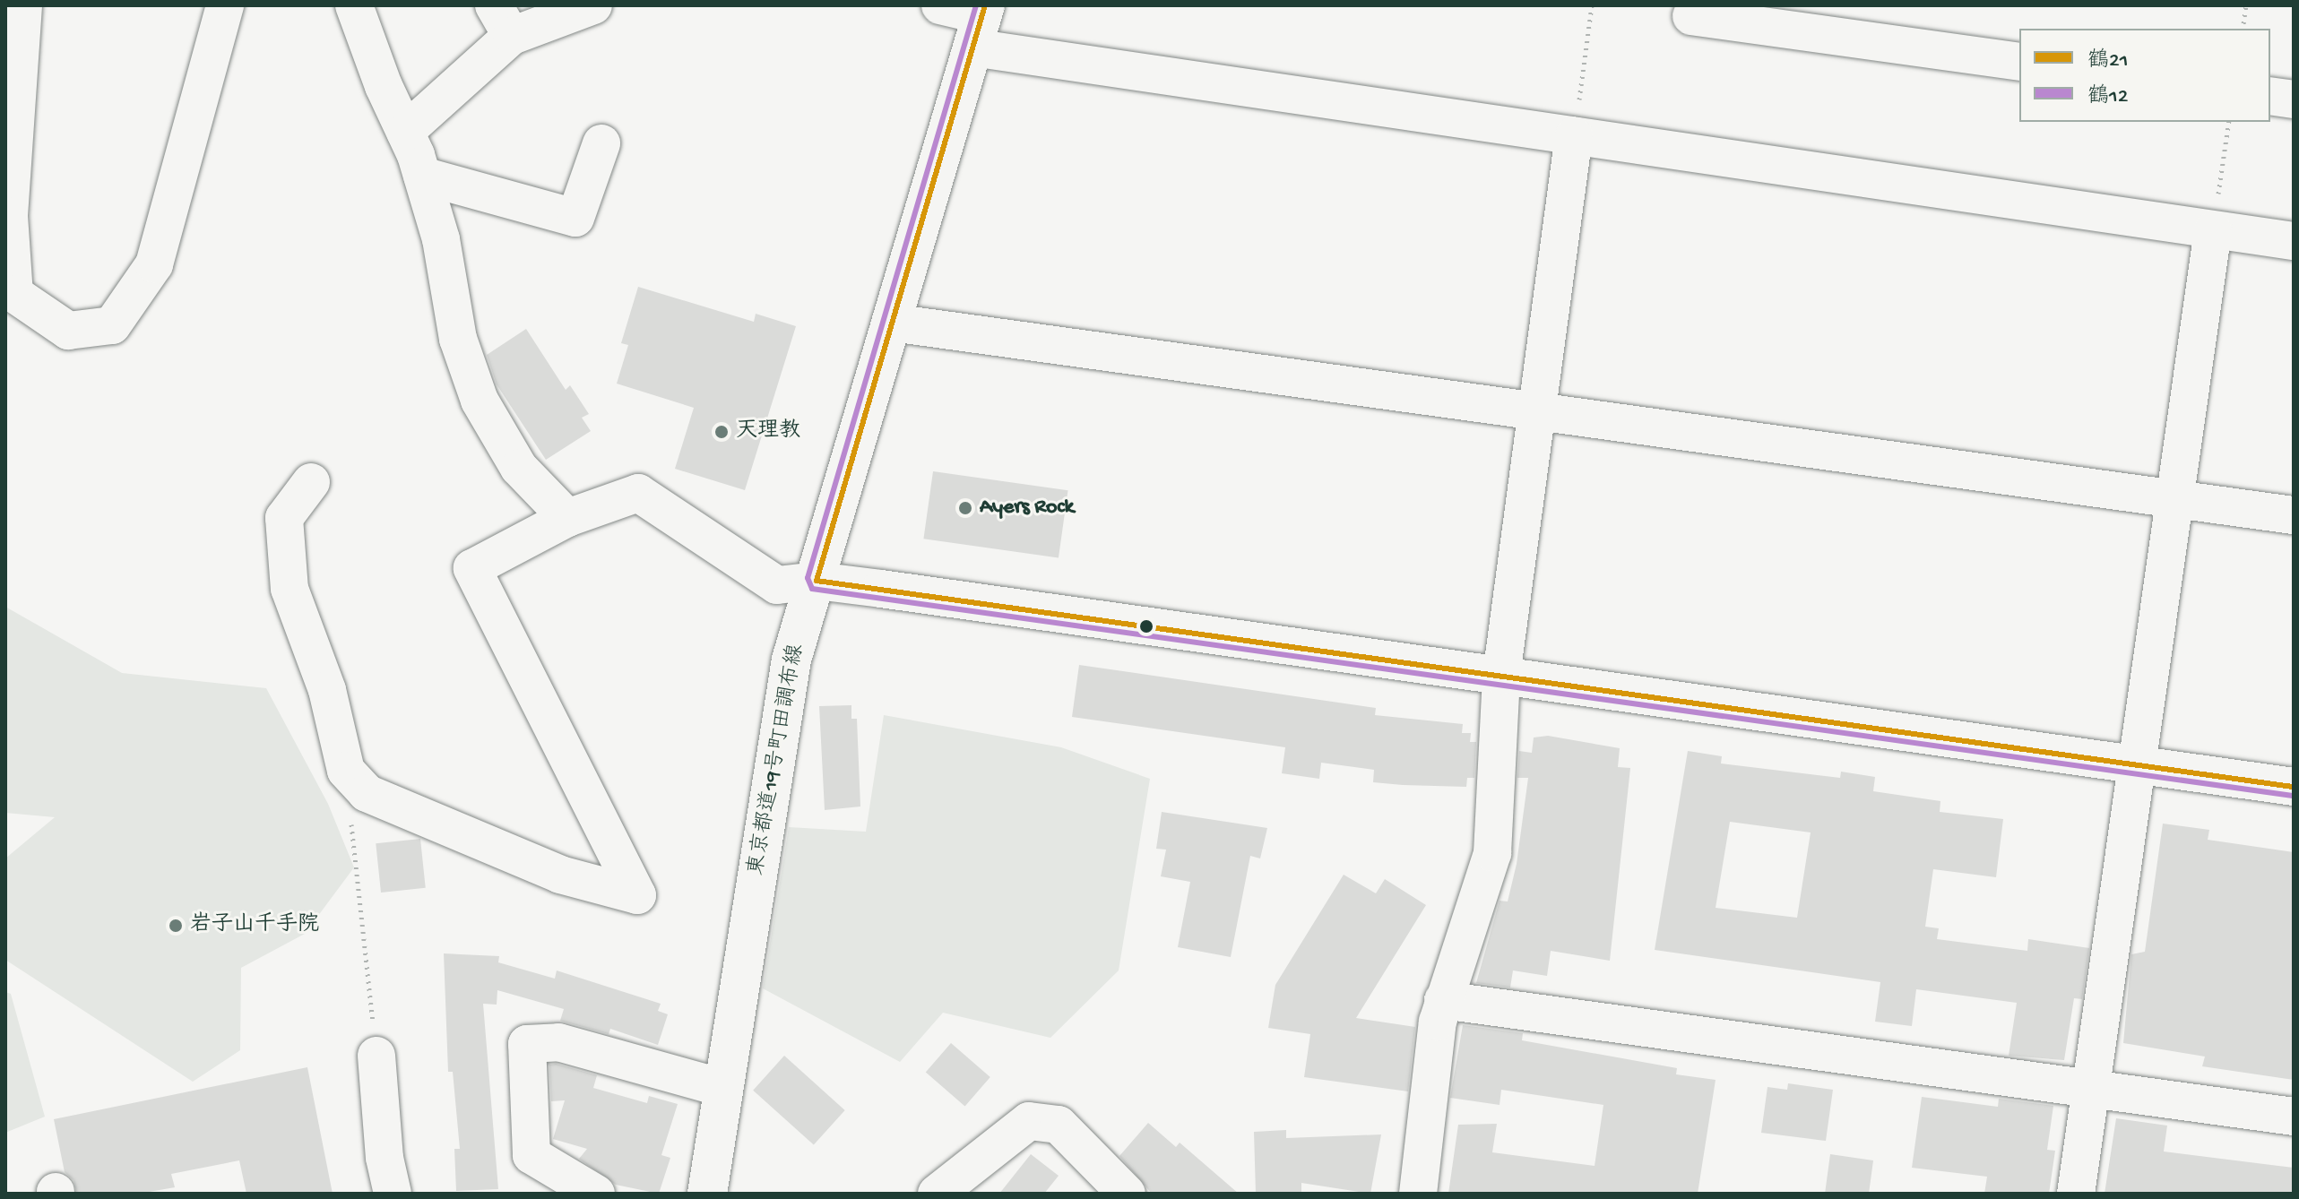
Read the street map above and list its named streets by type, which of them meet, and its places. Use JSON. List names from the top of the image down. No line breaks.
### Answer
{"streets":{"main road":["東京都道19号町田調布線"]},"places":["天理教","Ayers Rock","岩子山千手院"],"lines":["transit line 鶴21","transit line 鶴12"],"legend":["鶴21","鶴12"]}
